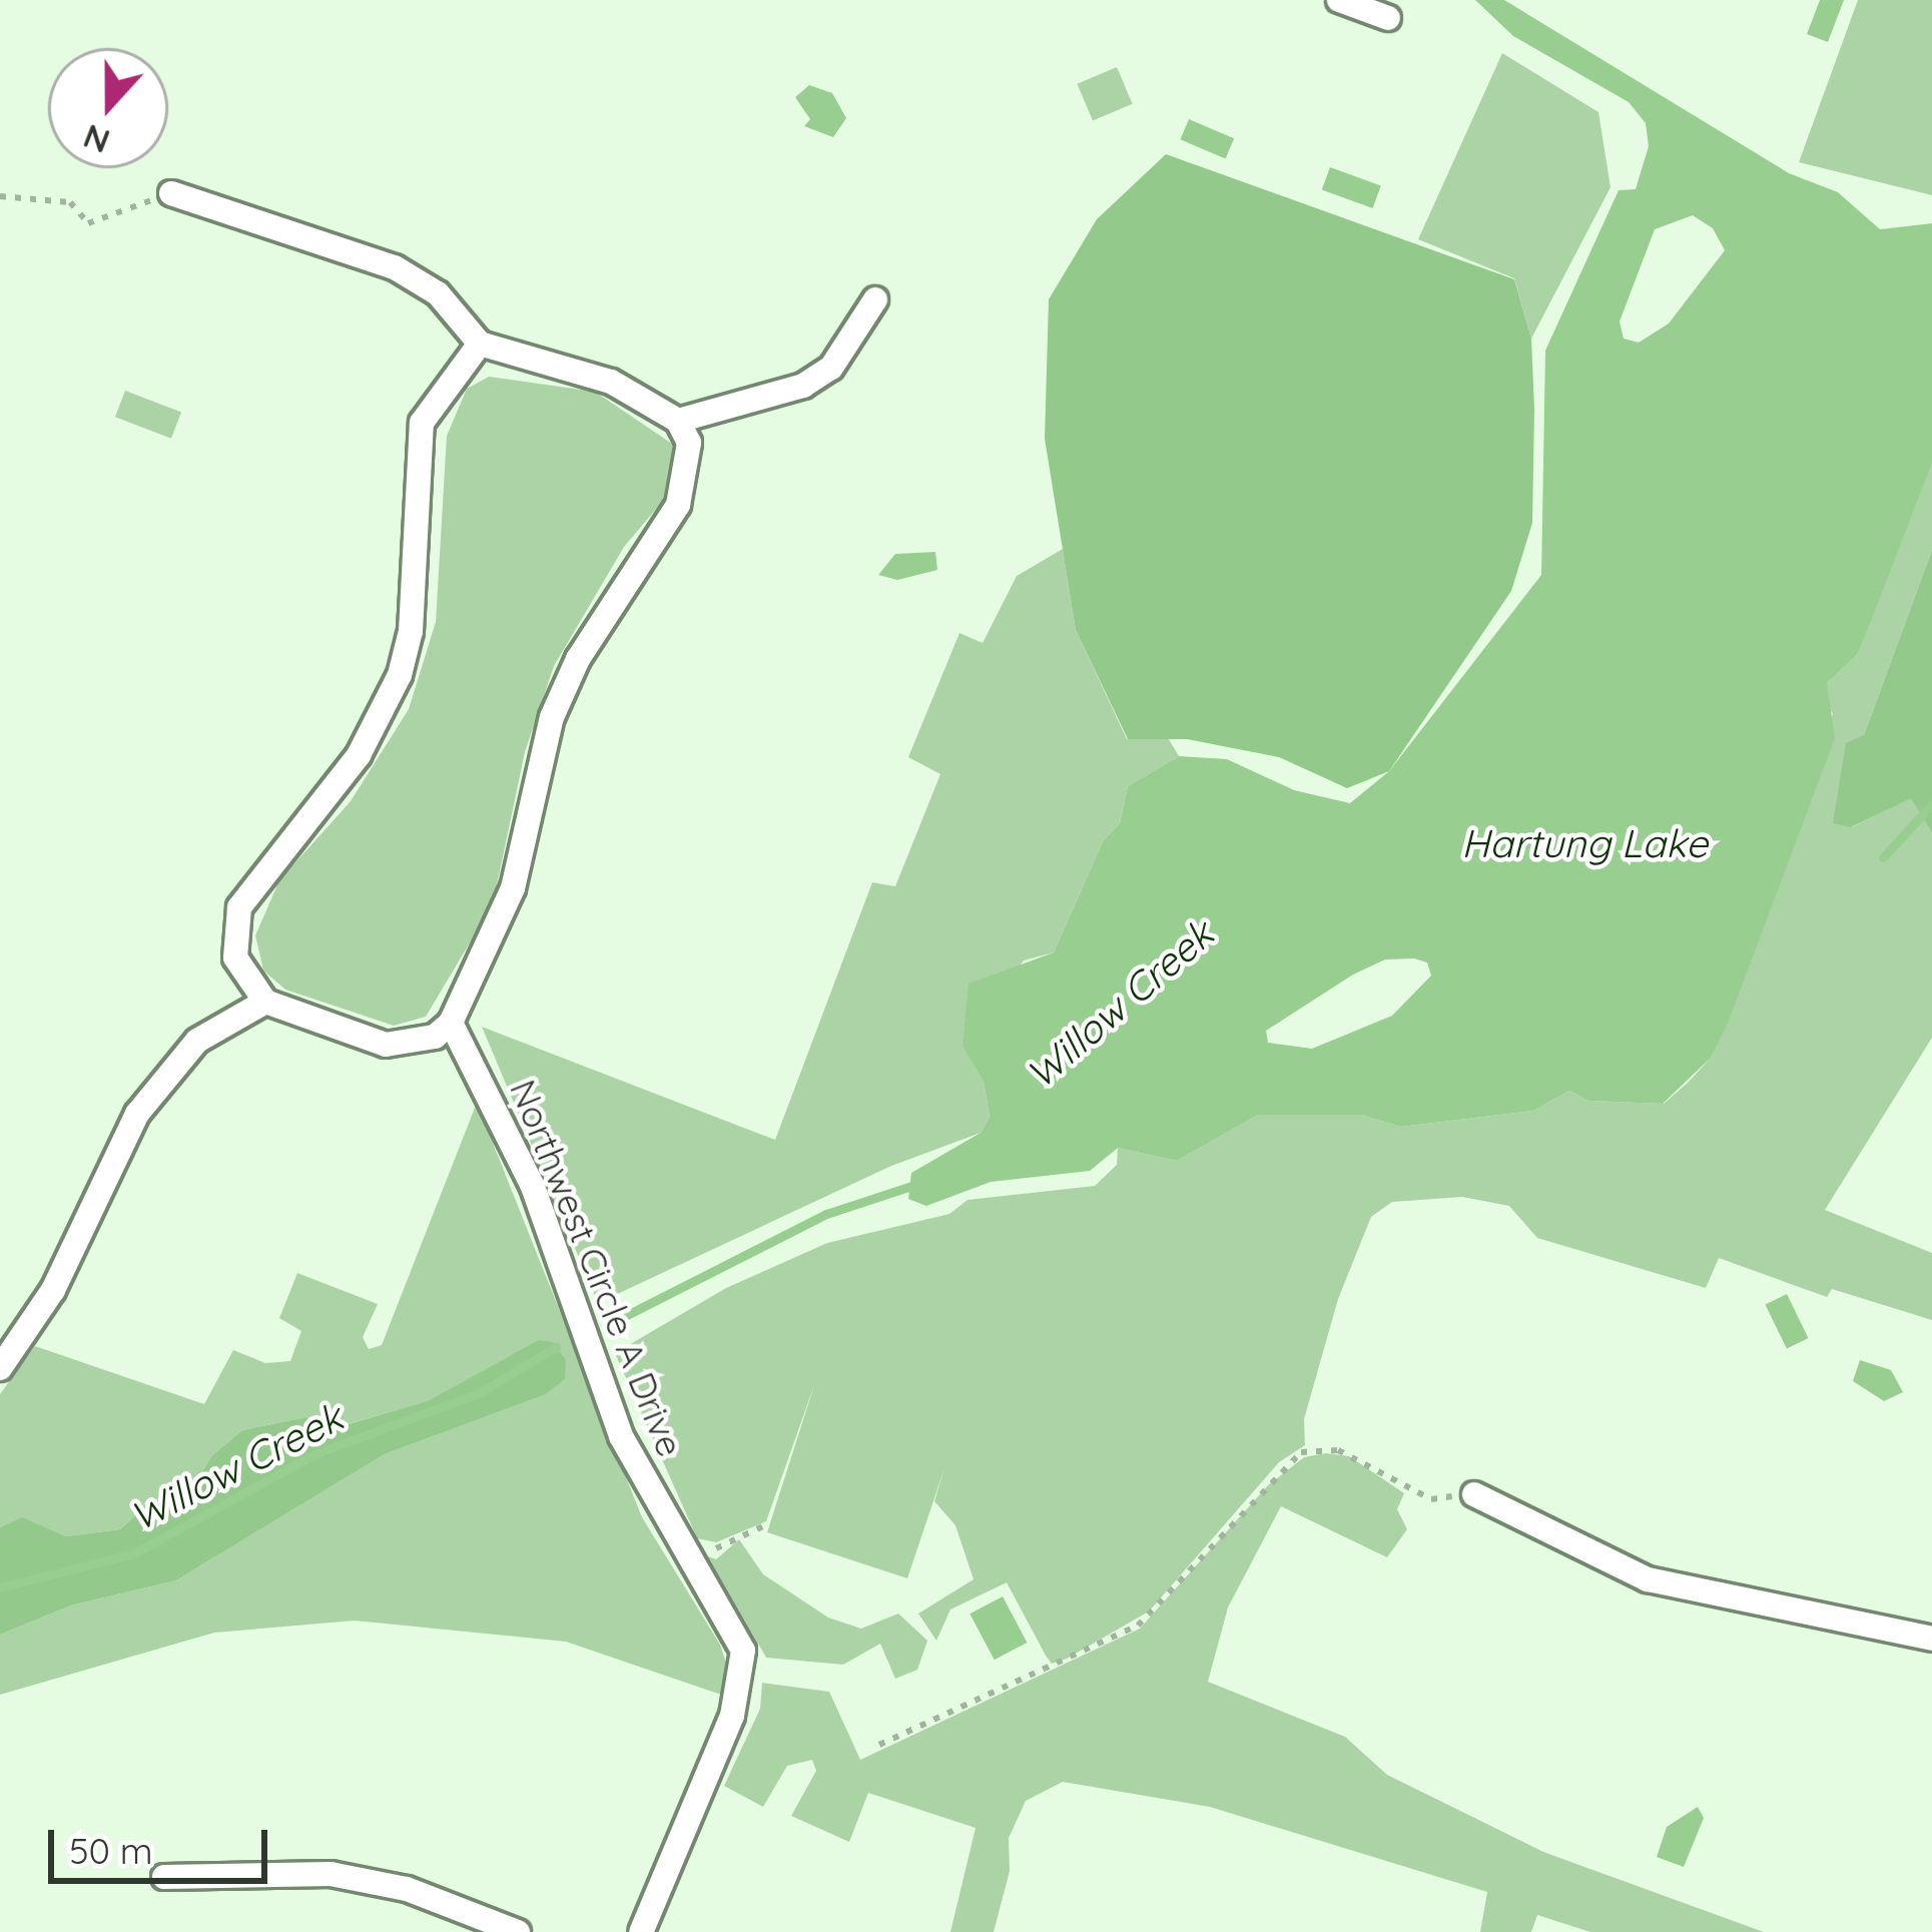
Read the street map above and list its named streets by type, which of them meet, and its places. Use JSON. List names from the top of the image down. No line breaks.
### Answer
{"streets":{"street":["Northwest Circle A Drive"]},"water":["Hartung Lake","Willow Creek"],"scale_bar":"50 m","north":"bottom"}
